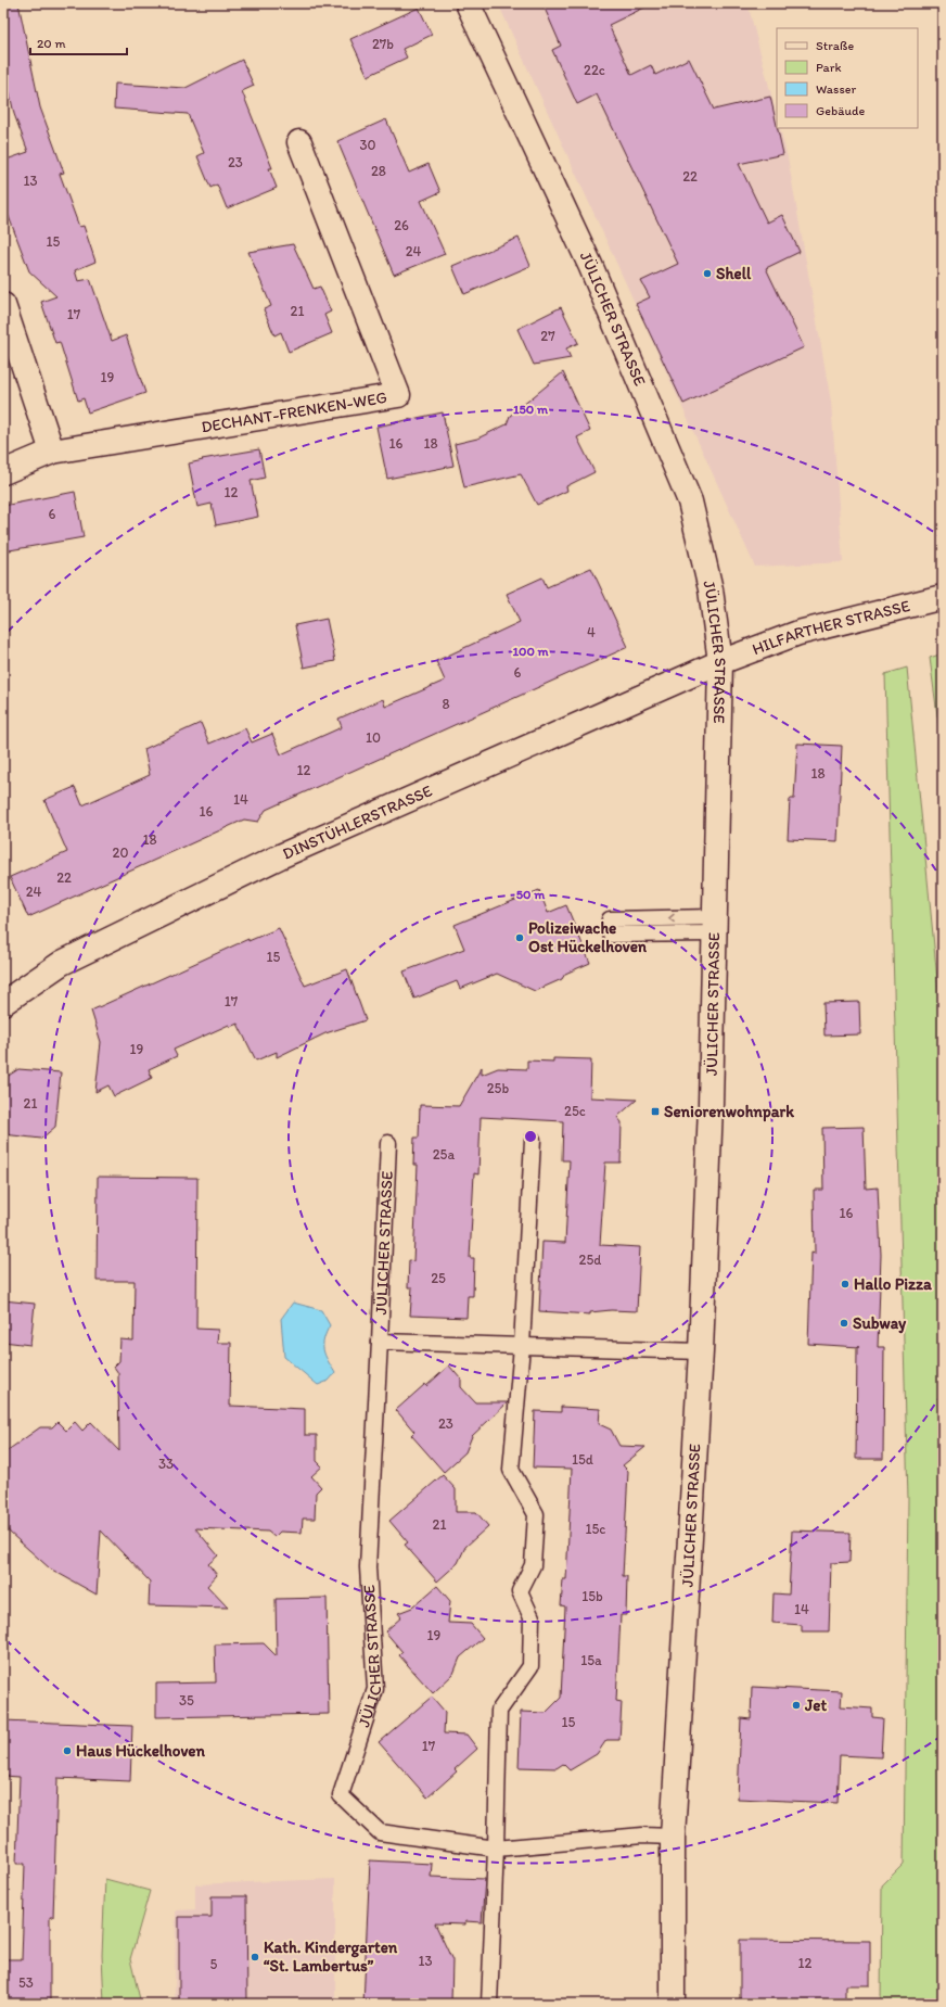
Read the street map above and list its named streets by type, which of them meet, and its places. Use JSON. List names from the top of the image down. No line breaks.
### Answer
{"streets":{"main road":["JÜLICHER STRASSE","DECHANT-FRENKEN-WEG","HILFARTHER STRASSE","DINSTÜHLERSTRASSE"]},"crossings":[["JÜLICHER STRASSE","HILFARTHER STRASSE"],["JÜLICHER STRASSE","DINSTÜHLERSTRASSE"],["HILFARTHER STRASSE","DINSTÜHLERSTRASSE"]],"places":{"other":["Shell","Polizeiwache Ost Hückelhoven","Hallo Pizza","Subway","Jet","Haus Hückelhoven","Kath. Kindergarten “St. Lambertus”"],"transit":["Seniorenwohnpark"]},"house_numbers":["27b","22c","30","23","28","22","13","26","15","24","21","17","27","19","16","18","12","6","4","6","8","10","12","18","14","16","18","20","22","24","15","17","19","25b","21","25c","25a","16","25d","25","23","15d","33","21","15c","15b","14","19","15a","35","15","17","13","12","5","53"],"legend":["Straße","Park","Wasser","Gebäude"],"scale_bar":"20 m","rings":["150 m","100 m","50 m"]}
